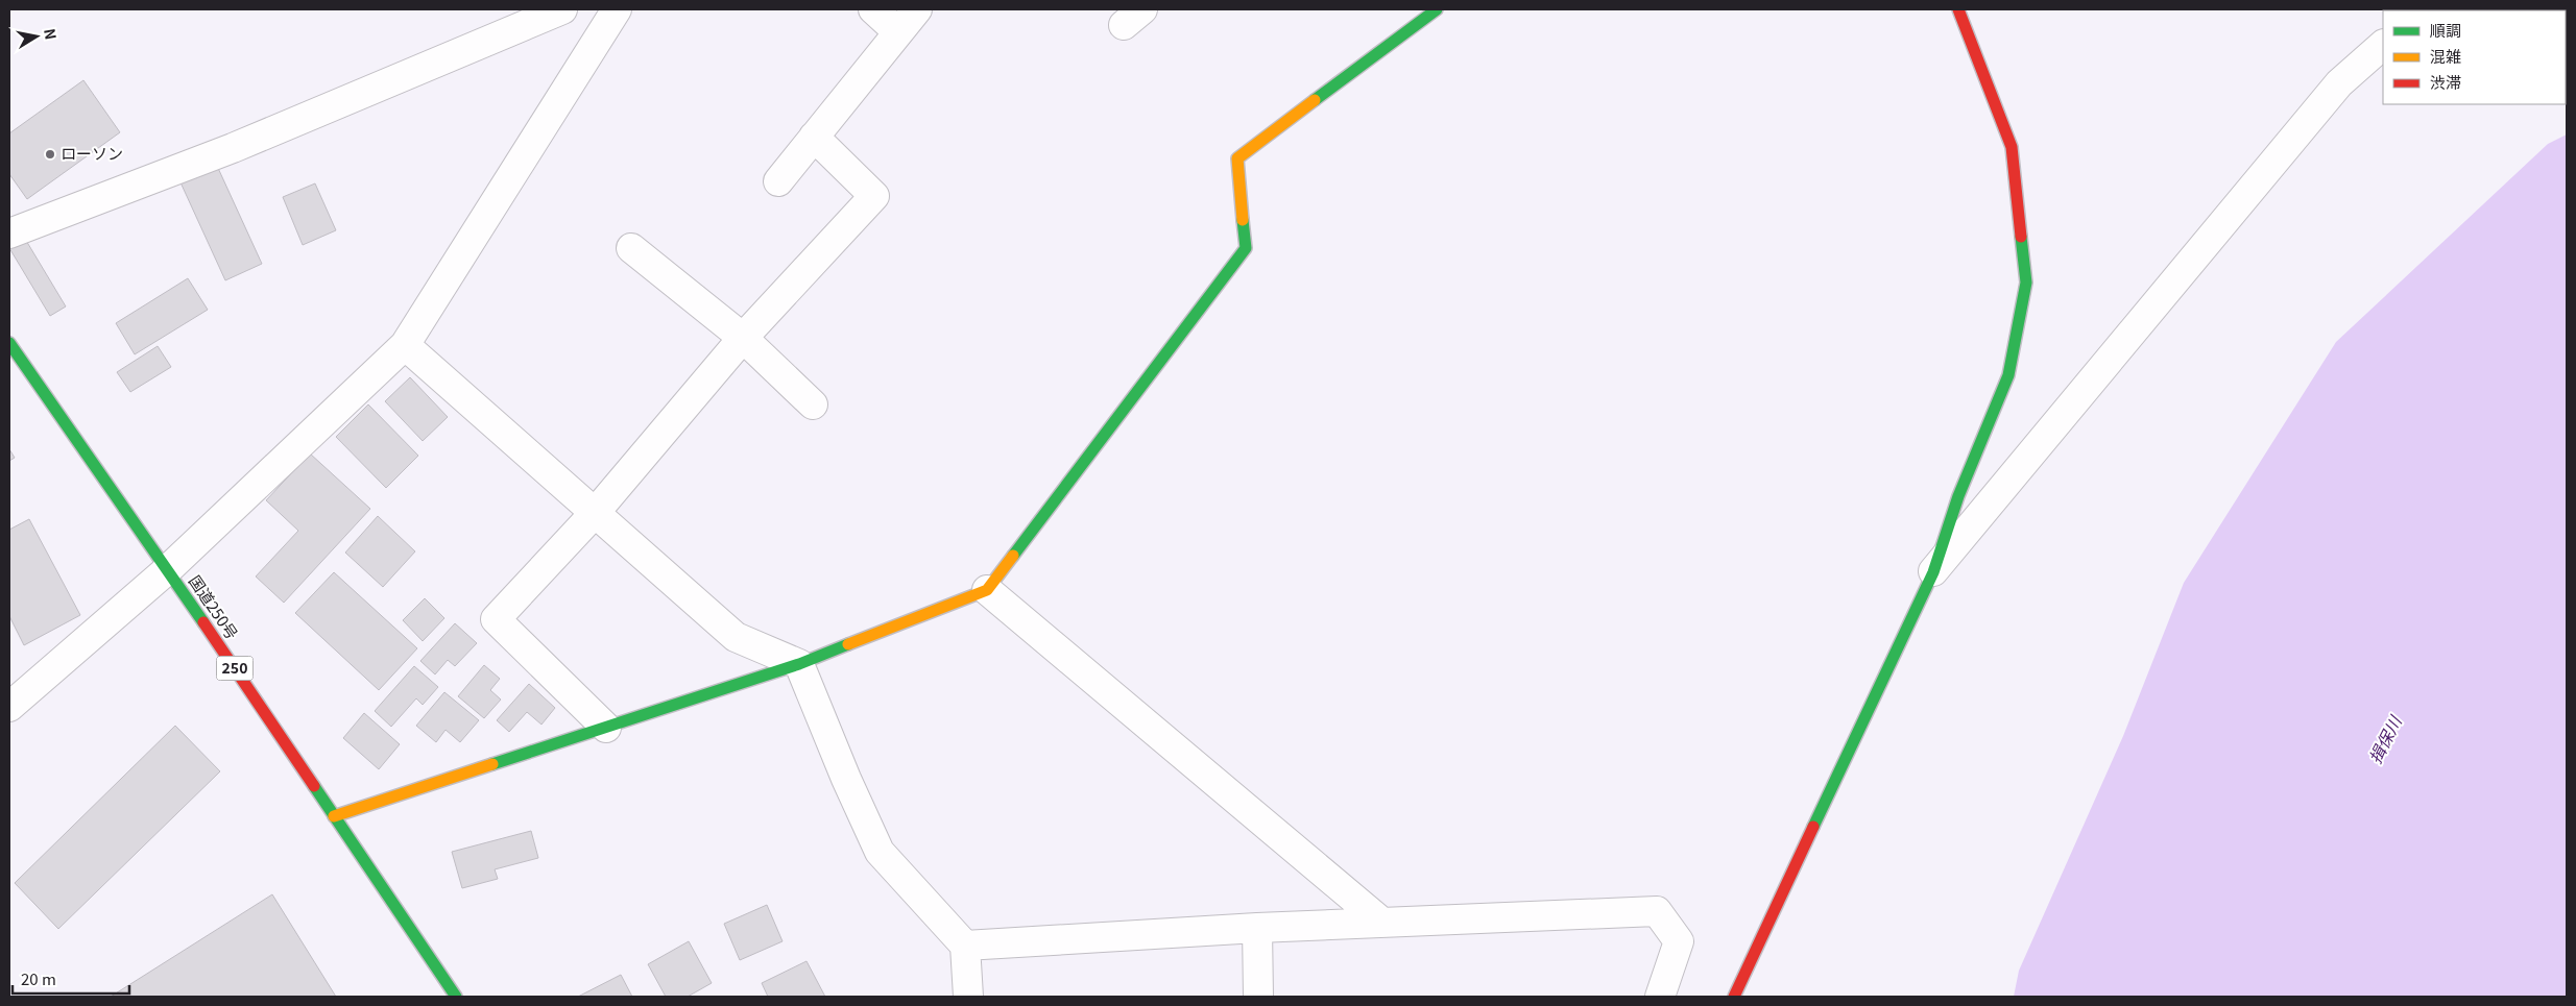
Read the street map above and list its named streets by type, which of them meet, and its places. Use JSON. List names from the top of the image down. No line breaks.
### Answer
{"streets":{"main road":["国道250号","250"]},"water":["揖保川"],"places":["ローソン"],"legend":["順調","混雑","渋滞"],"scale_bar":"20 m","north":"right"}
